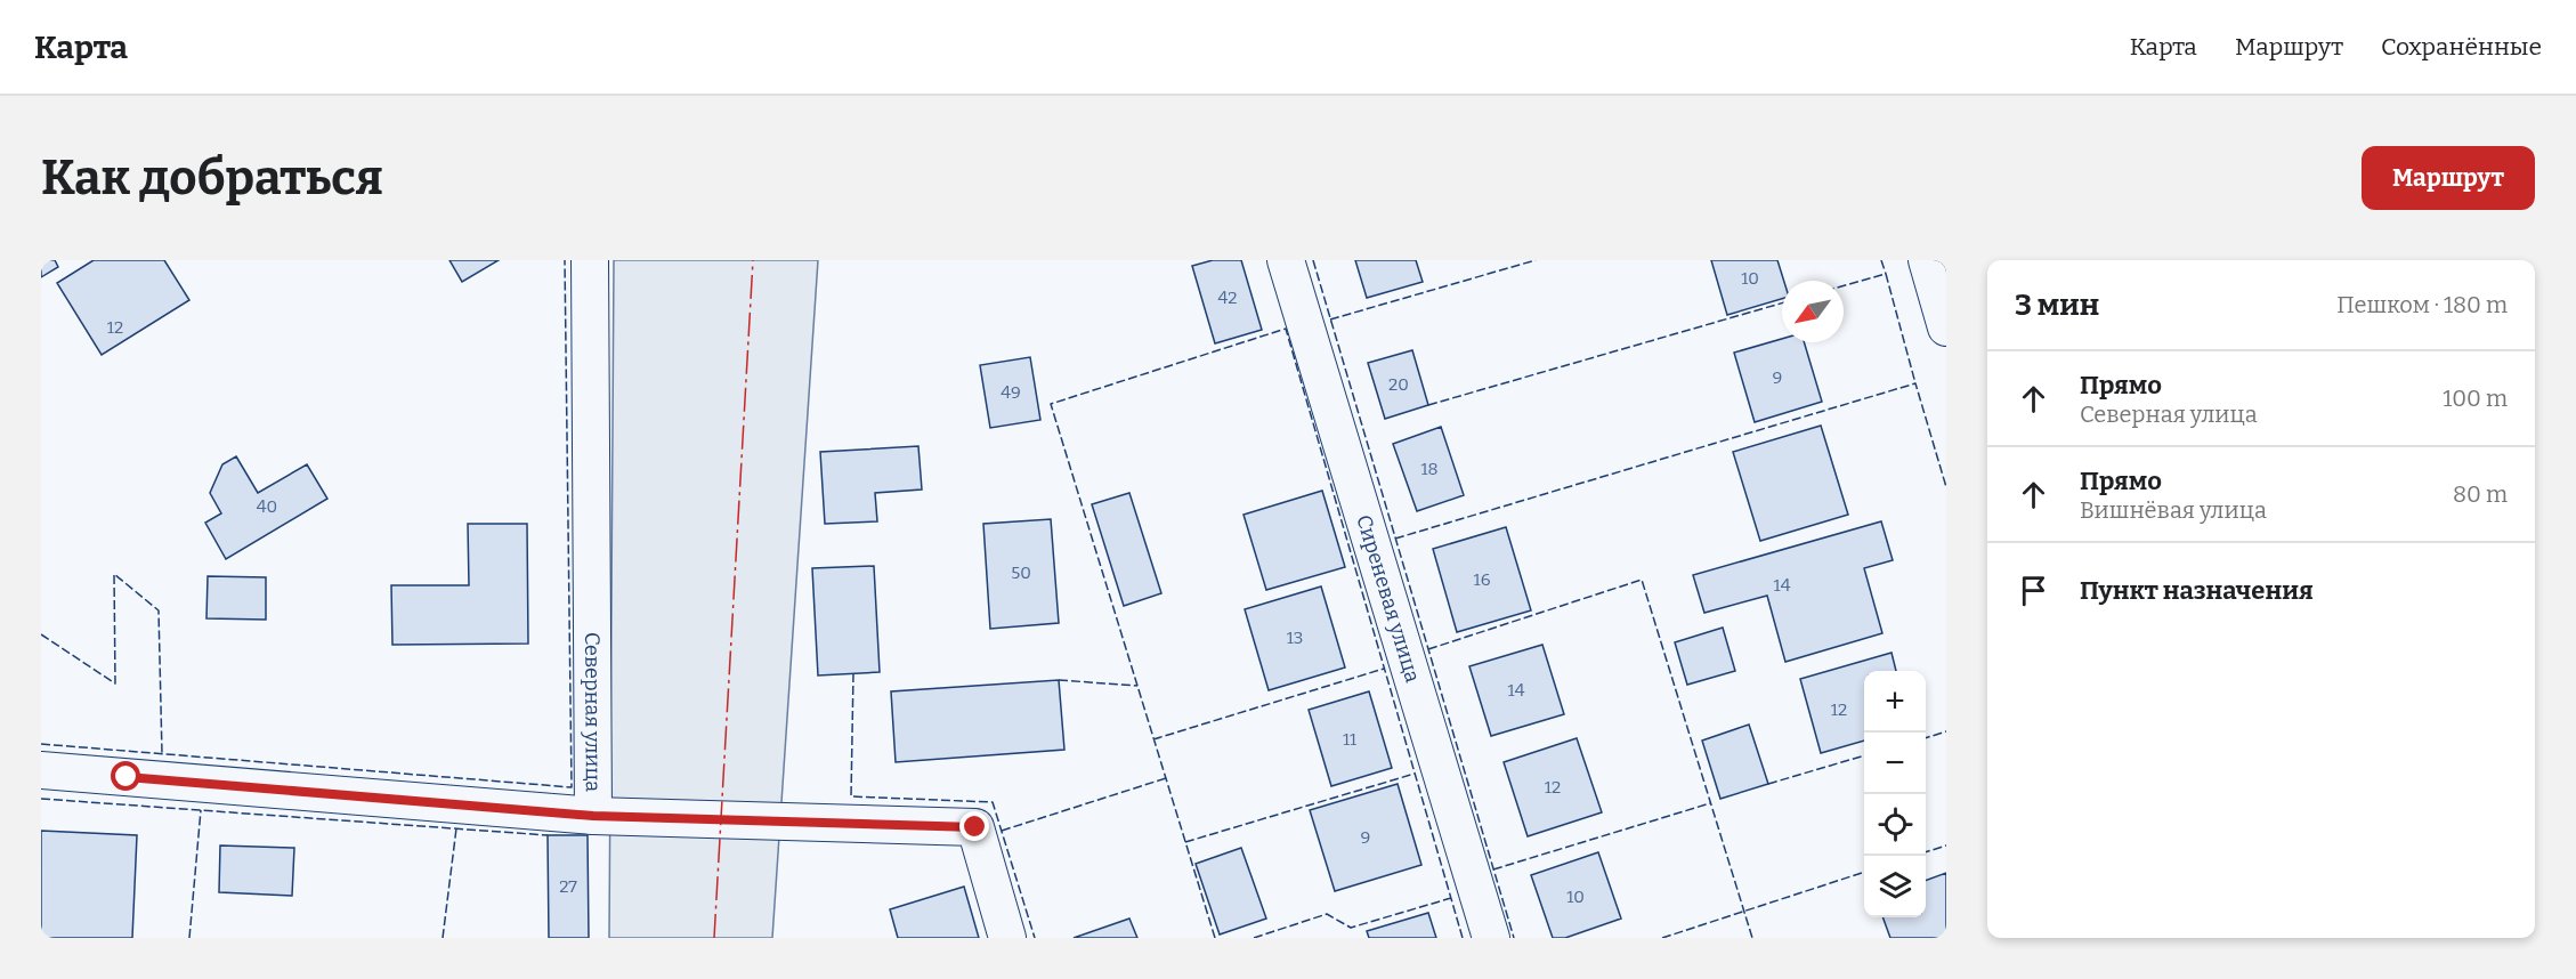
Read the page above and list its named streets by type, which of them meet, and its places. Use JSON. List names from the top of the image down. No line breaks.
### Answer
{"streets":{"street":["Сиреневая улица","Северная улица"]},"house_numbers":["10","42","12","9","20","49","18","40","50","16","14","13","14","12","11","12","9","27","10"],"north":"bottom left","page":{"header":"Карта","nav":["Карта","Маршрут","Сохранённые"],"buttons":"Маршрут","title":"Как добраться","heading":["3 мин","Пешком · 180 m"],"list":[["Прямо","Северная улица","100 m"],["Прямо","Вишнёвая улица","80 m"],"Пункт назначения"],"map_buttons":["+","−"]}}
